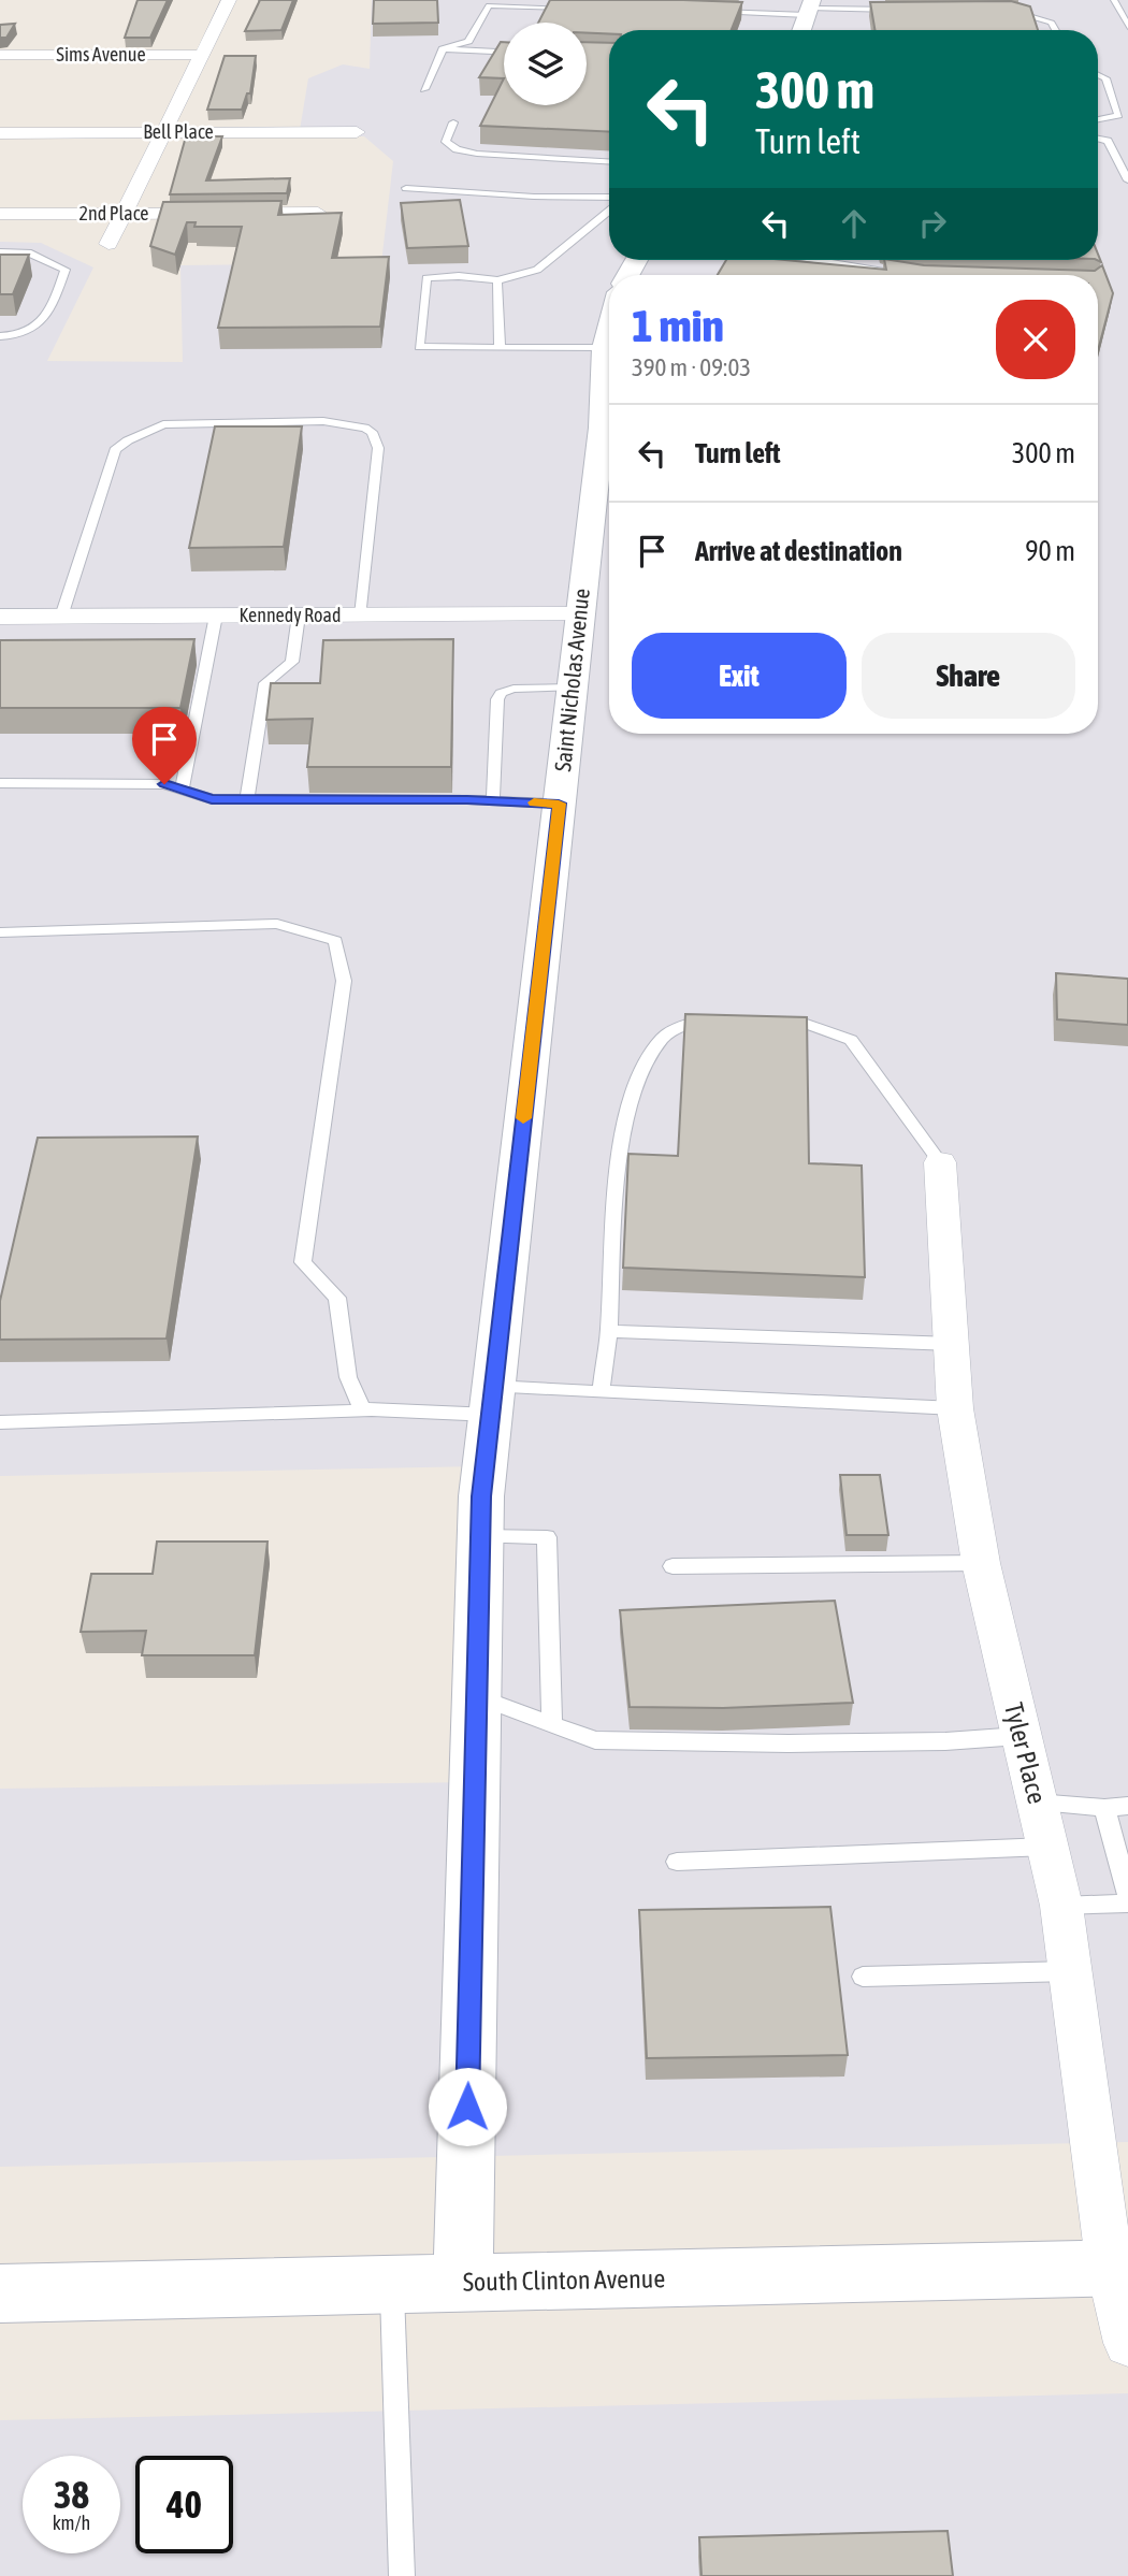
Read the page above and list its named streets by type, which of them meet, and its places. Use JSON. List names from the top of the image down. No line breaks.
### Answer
{"streets":{"street":["Sims Avenue","Bell Place","2nd Place","Kennedy Road","Saint Nicholas Avenue","Tyler Place","South Clinton Avenue"]},"crossings":[["Kennedy Road","Saint Nicholas Avenue"],["Saint Nicholas Avenue","South Clinton Avenue"],["Tyler Place","South Clinton Avenue"]],"page":{"turn":["300 m","Turn left"],"heading":["1 min","390 m · 09:03"],"list":[{"name":"Turn left","value":"300 m"},{"name":"Arrive at destination","value":"90 m"}],"buttons":["Exit","Share"],"speed":"38 km/h","limit":"40"}}
